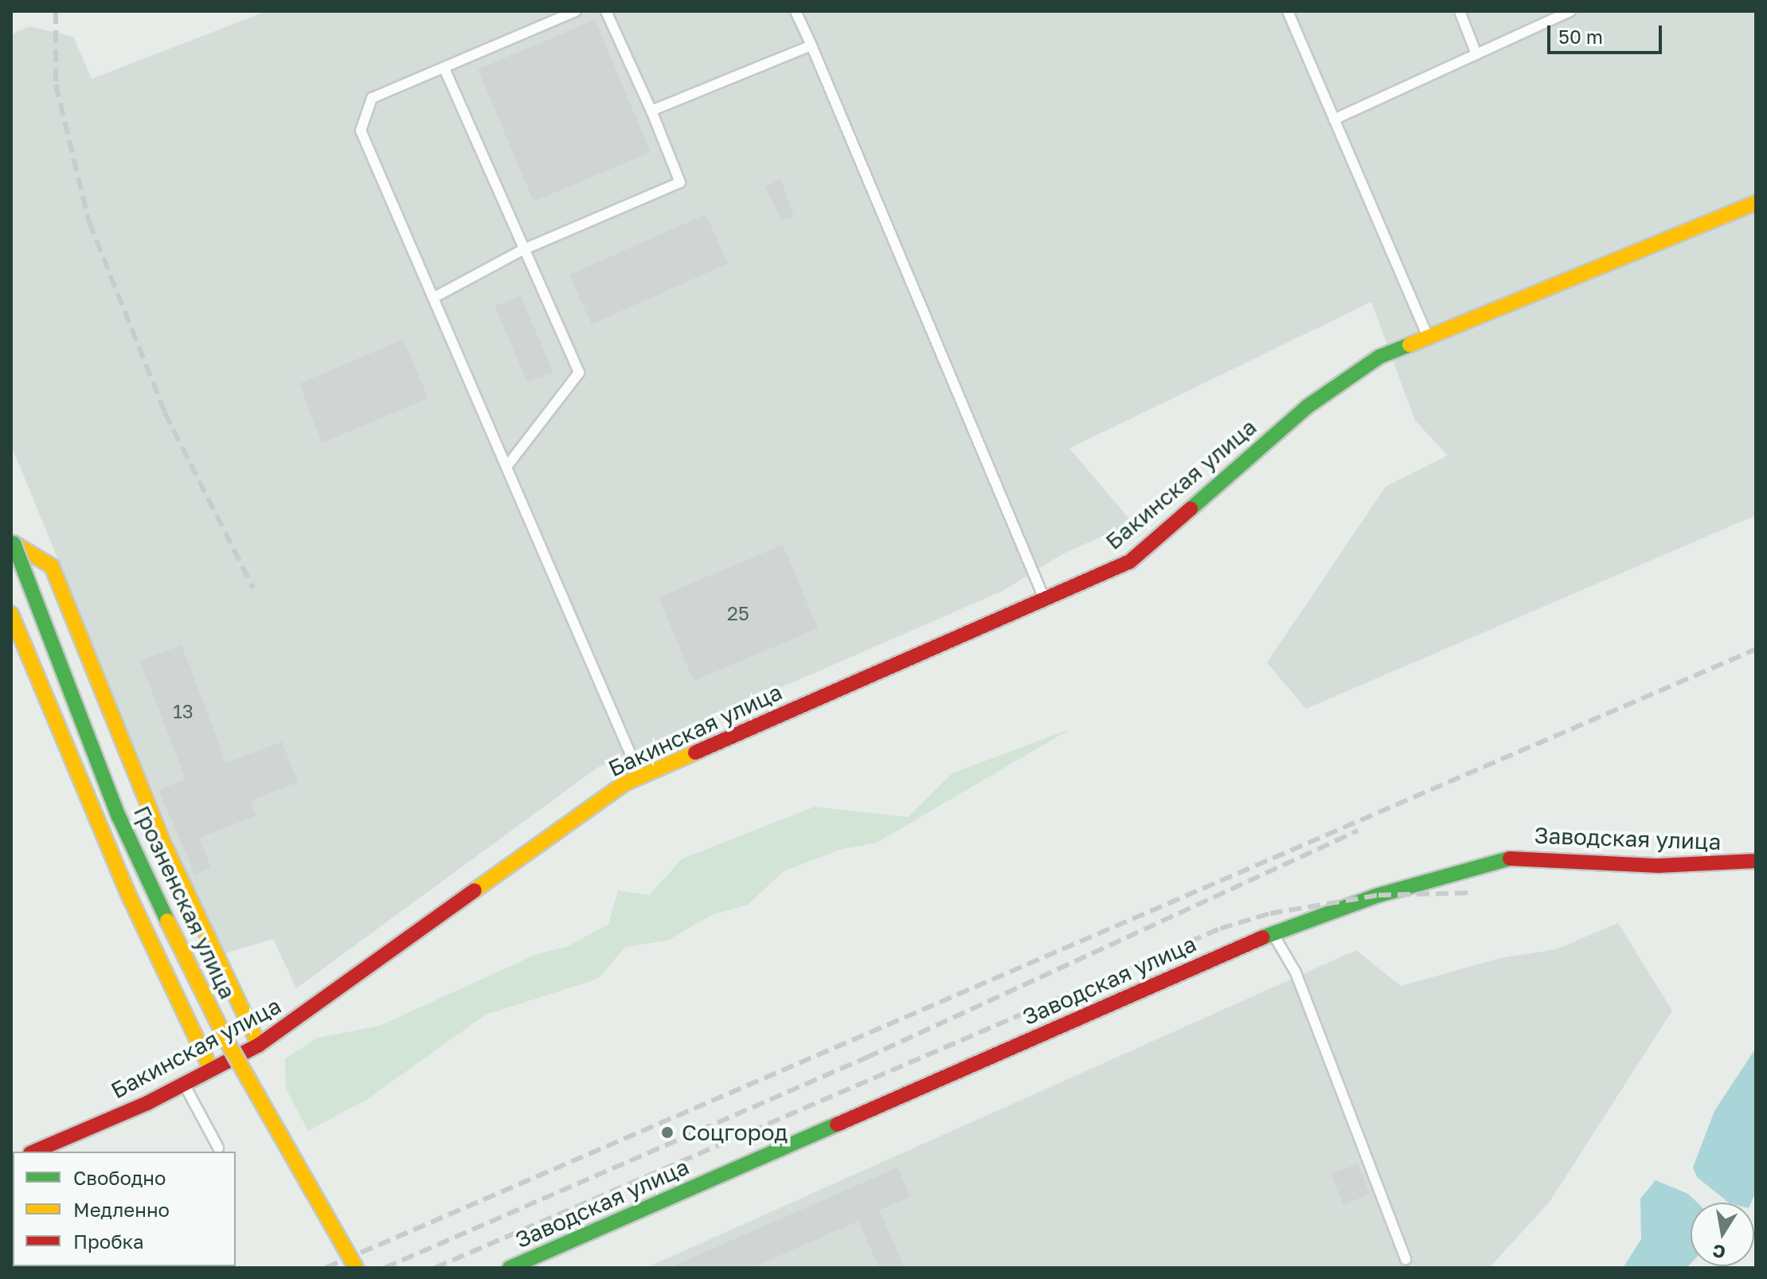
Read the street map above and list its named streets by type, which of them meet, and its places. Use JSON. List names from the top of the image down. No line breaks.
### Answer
{"streets":{"street":["Бакинская улица","Заводская улица","Грозненская улица"]},"places":["Соцгород"],"house_numbers":["25","13"],"legend":["Свободно","Медленно","Пробка"],"scale_bar":"50 m","north":"bottom"}
